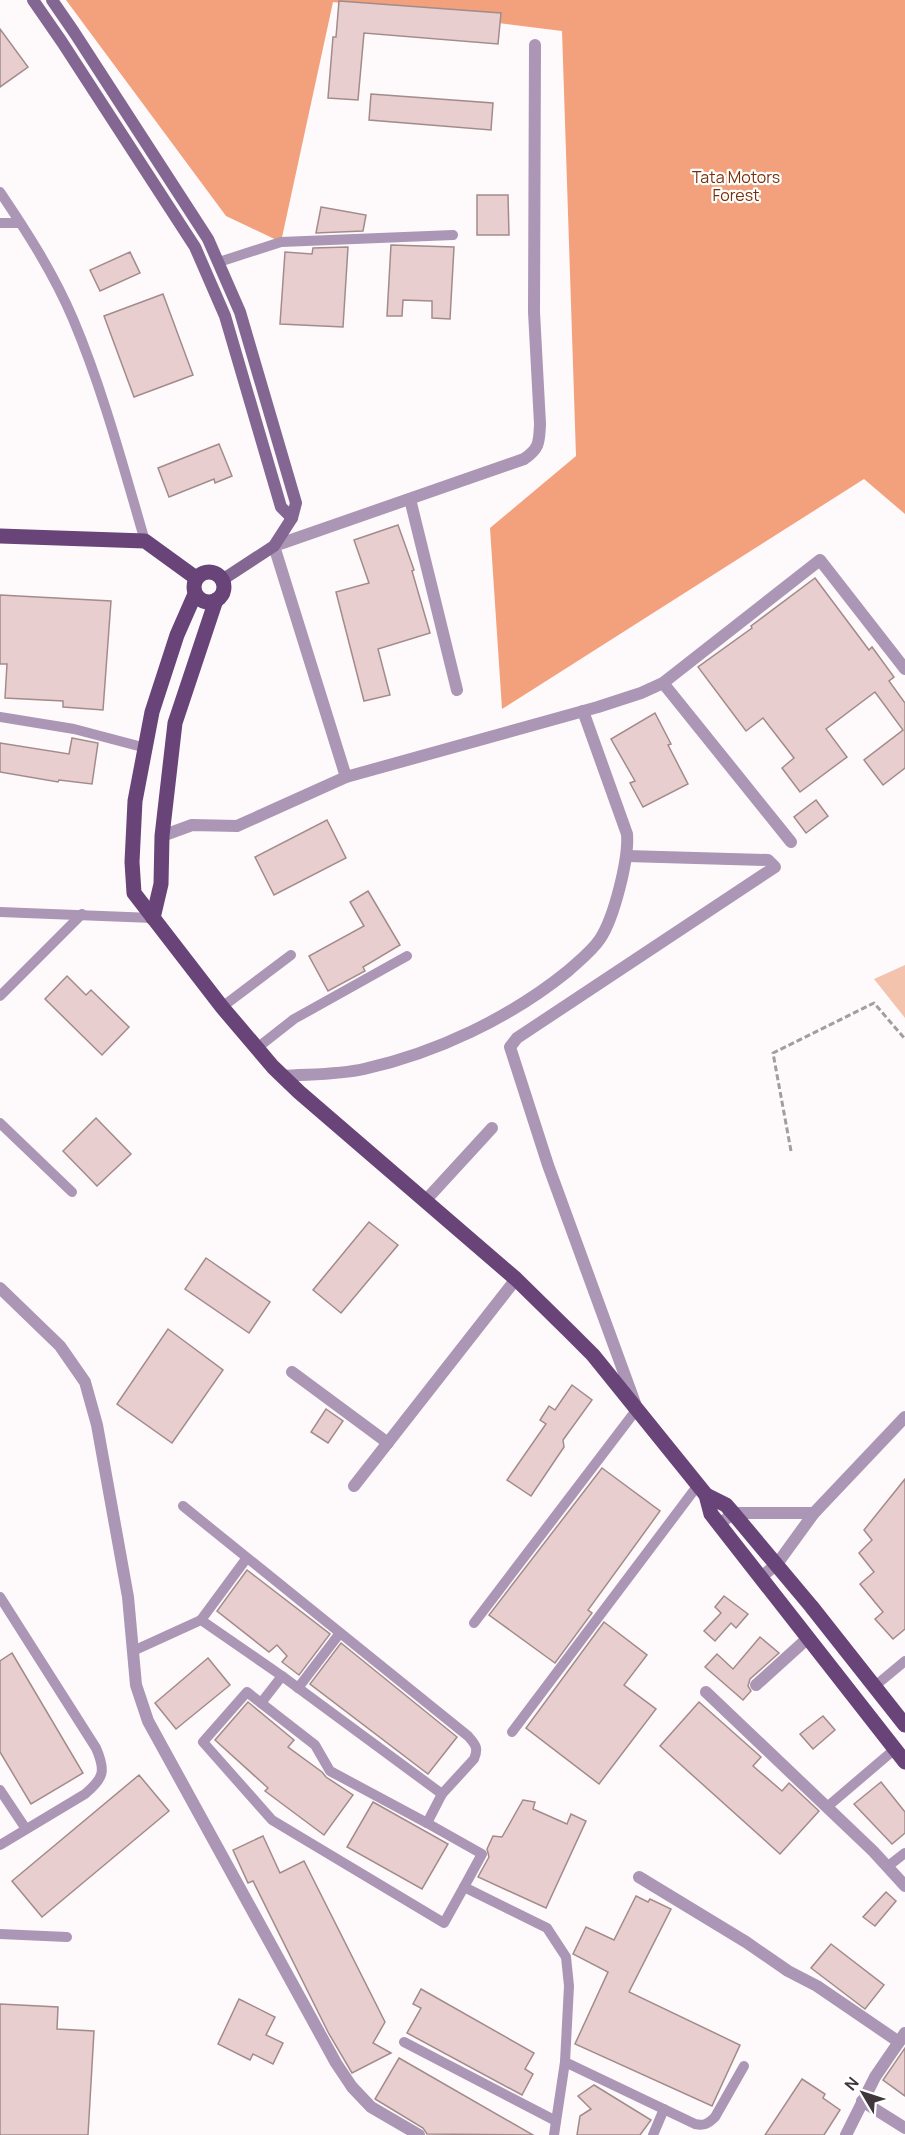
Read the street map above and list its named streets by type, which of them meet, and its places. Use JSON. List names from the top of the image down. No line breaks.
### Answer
{"parks":["Tata Motors Forest"],"north":"top left"}
